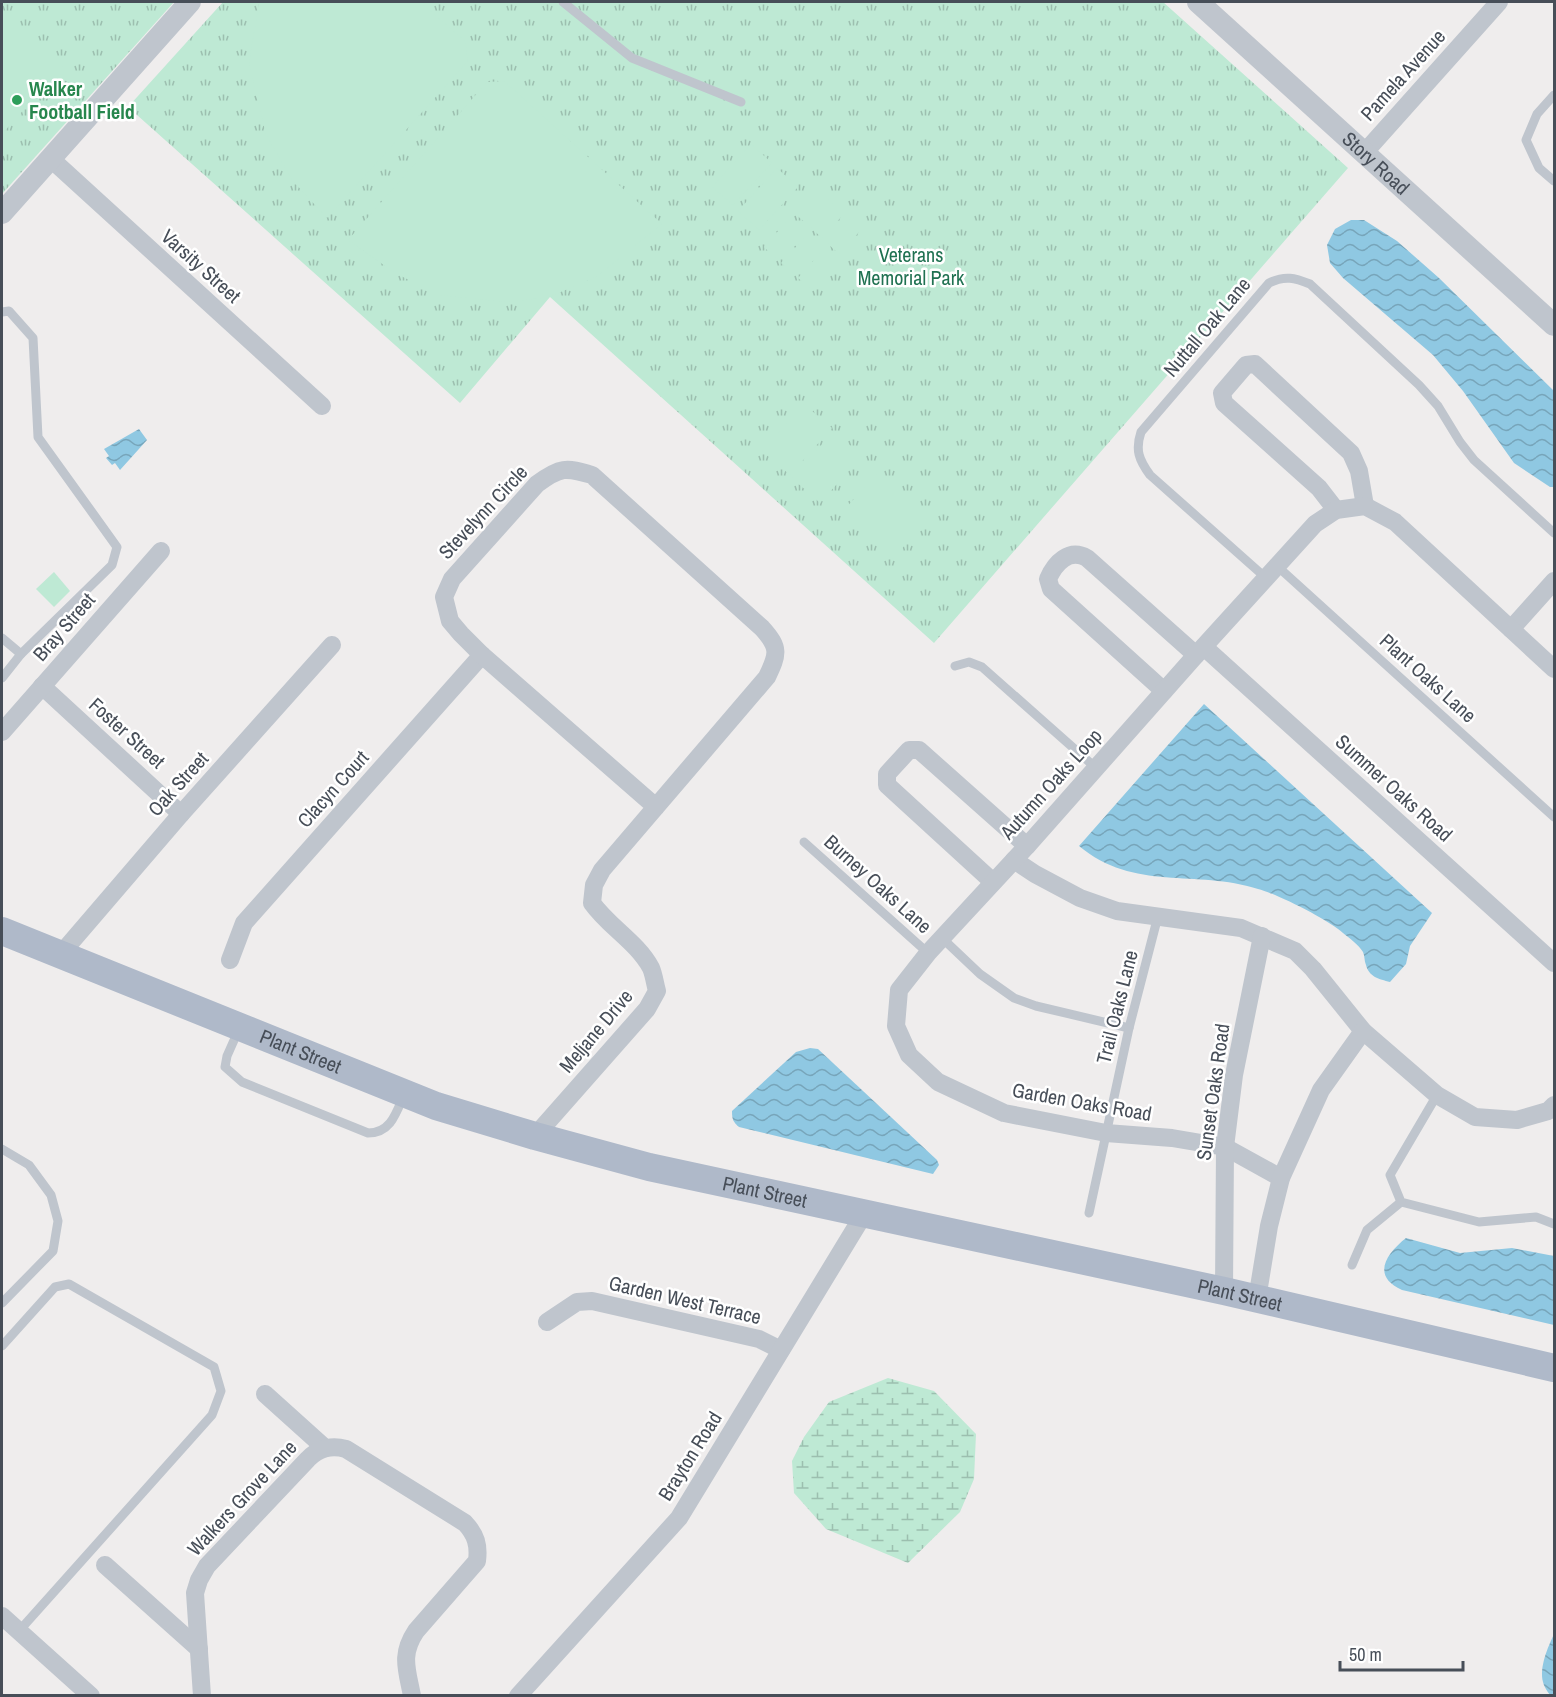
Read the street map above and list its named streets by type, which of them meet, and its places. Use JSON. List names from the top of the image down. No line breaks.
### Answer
{"streets":{"main road":["Plant Street"],"street":["Pamela Avenue","Story Road","Varsity Street","Stevelynn Circle","Bray Street","Foster Street","Oak Street","Autumn Oaks Loop","Summer Oaks Road","Clacyn Court","Meljane Drive","Sunset Oaks Road","Garden Oaks Road","Garden West Terrace","Brayton Road","Walkers Grove Lane"],"lane":["Nuttall Oak Lane","Plant Oaks Lane","Burney Oaks Lane","Trail Oaks Lane"]},"crossings":[["Pamela Avenue","Story Road"],["Nuttall Oak Lane","Plant Oaks Lane"],["Nuttall Oak Lane","Autumn Oaks Loop"],["Stevelynn Circle","Clacyn Court"],["Stevelynn Circle","Meljane Drive"],["Bray Street","Foster Street"],["Plant Oaks Lane","Autumn Oaks Loop"],["Foster Street","Oak Street"],["Oak Street","Plant Street"],["Autumn Oaks Loop","Summer Oaks Road"],["Autumn Oaks Loop","Trail Oaks Lane"],["Autumn Oaks Loop","Sunset Oaks Road"],["Autumn Oaks Loop","Garden Oaks Road"],["Burney Oaks Lane","Garden Oaks Road"],["Trail Oaks Lane","Garden Oaks Road"],["Meljane Drive","Plant Street"],["Plant Street","Sunset Oaks Road"],["Plant Street","Brayton Road"],["Sunset Oaks Road","Garden Oaks Road"],["Garden West Terrace","Brayton Road"]],"parks":["Veterans Memorial Park"],"places":["Walker Football Field"],"scale_bar":"50 m"}
